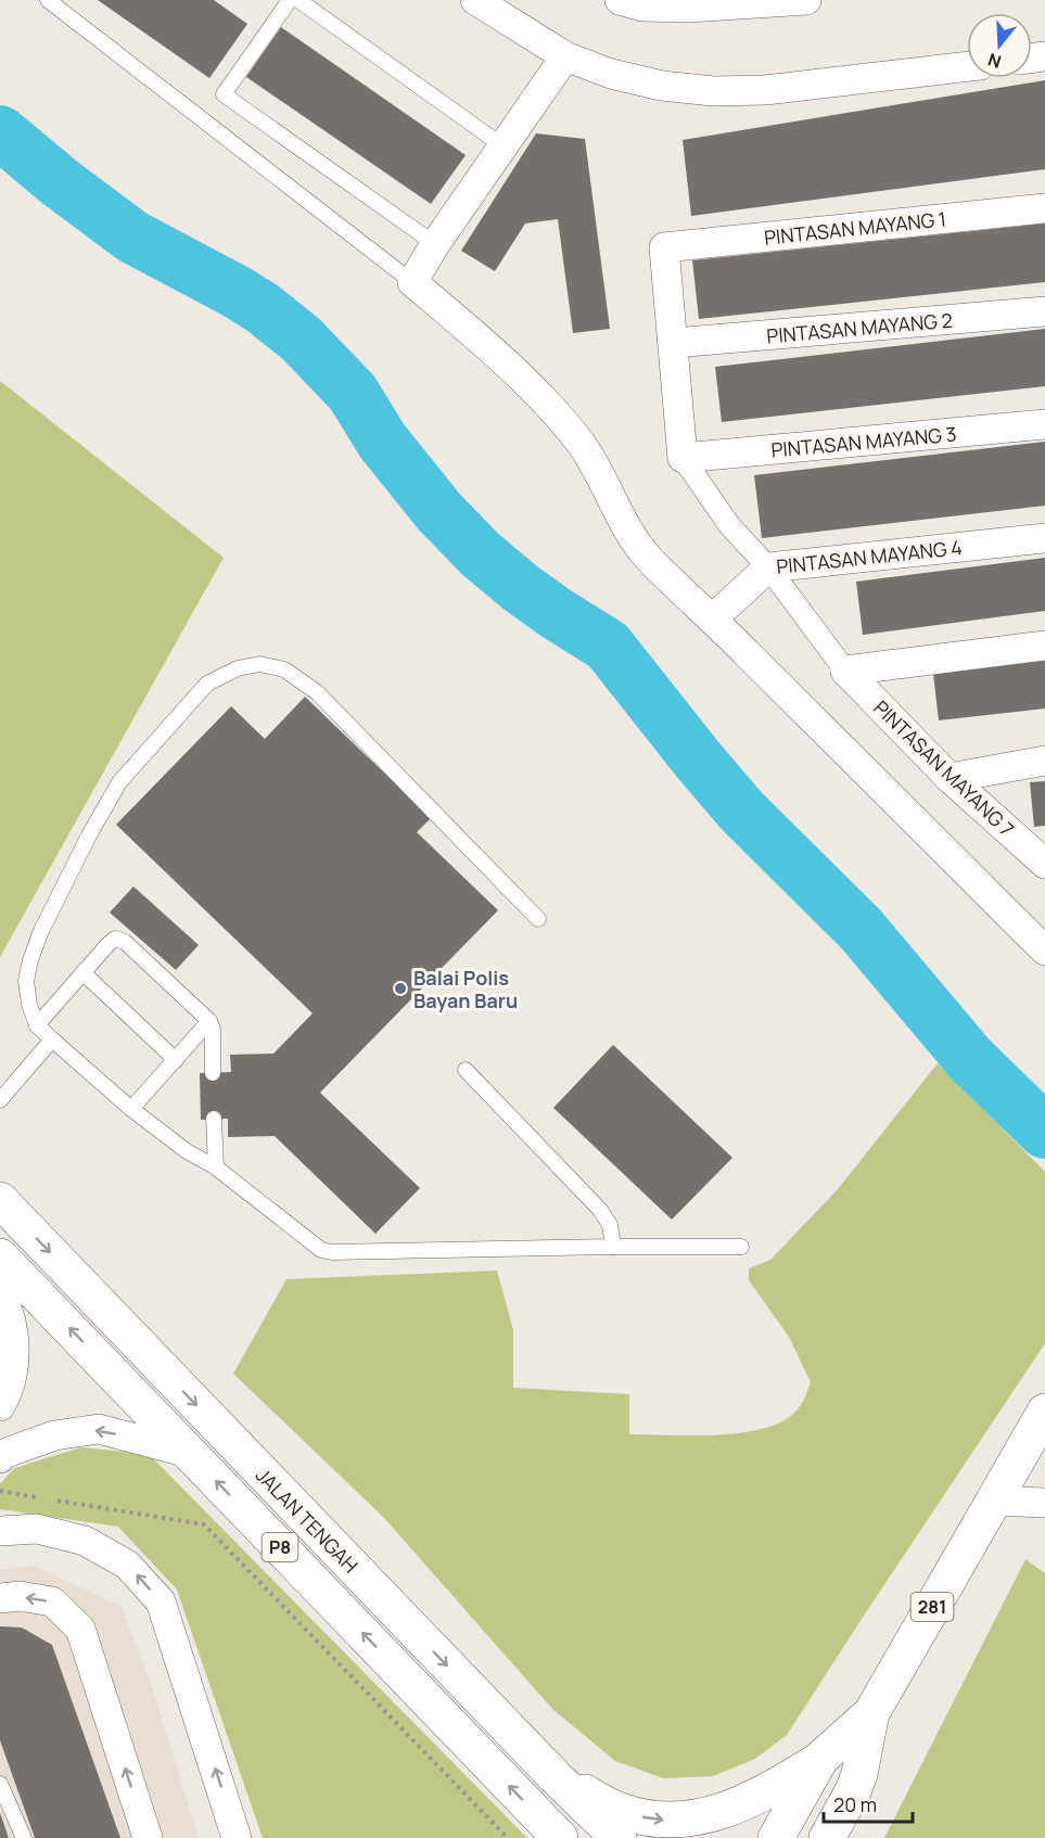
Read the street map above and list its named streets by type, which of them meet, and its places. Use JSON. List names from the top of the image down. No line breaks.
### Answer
{"streets":{"main road":["JALAN TENGAH","P8","281"],"street":["PINTASAN MAYANG 1","PINTASAN MAYANG 2","PINTASAN MAYANG 3","PINTASAN MAYANG 4","PINTASAN MAYANG 7"]},"crossings":[["PINTASAN MAYANG 1","PINTASAN MAYANG 2"]],"places":["Balai Polis Bayan Baru"],"scale_bar":"20 m","north":"bottom"}
